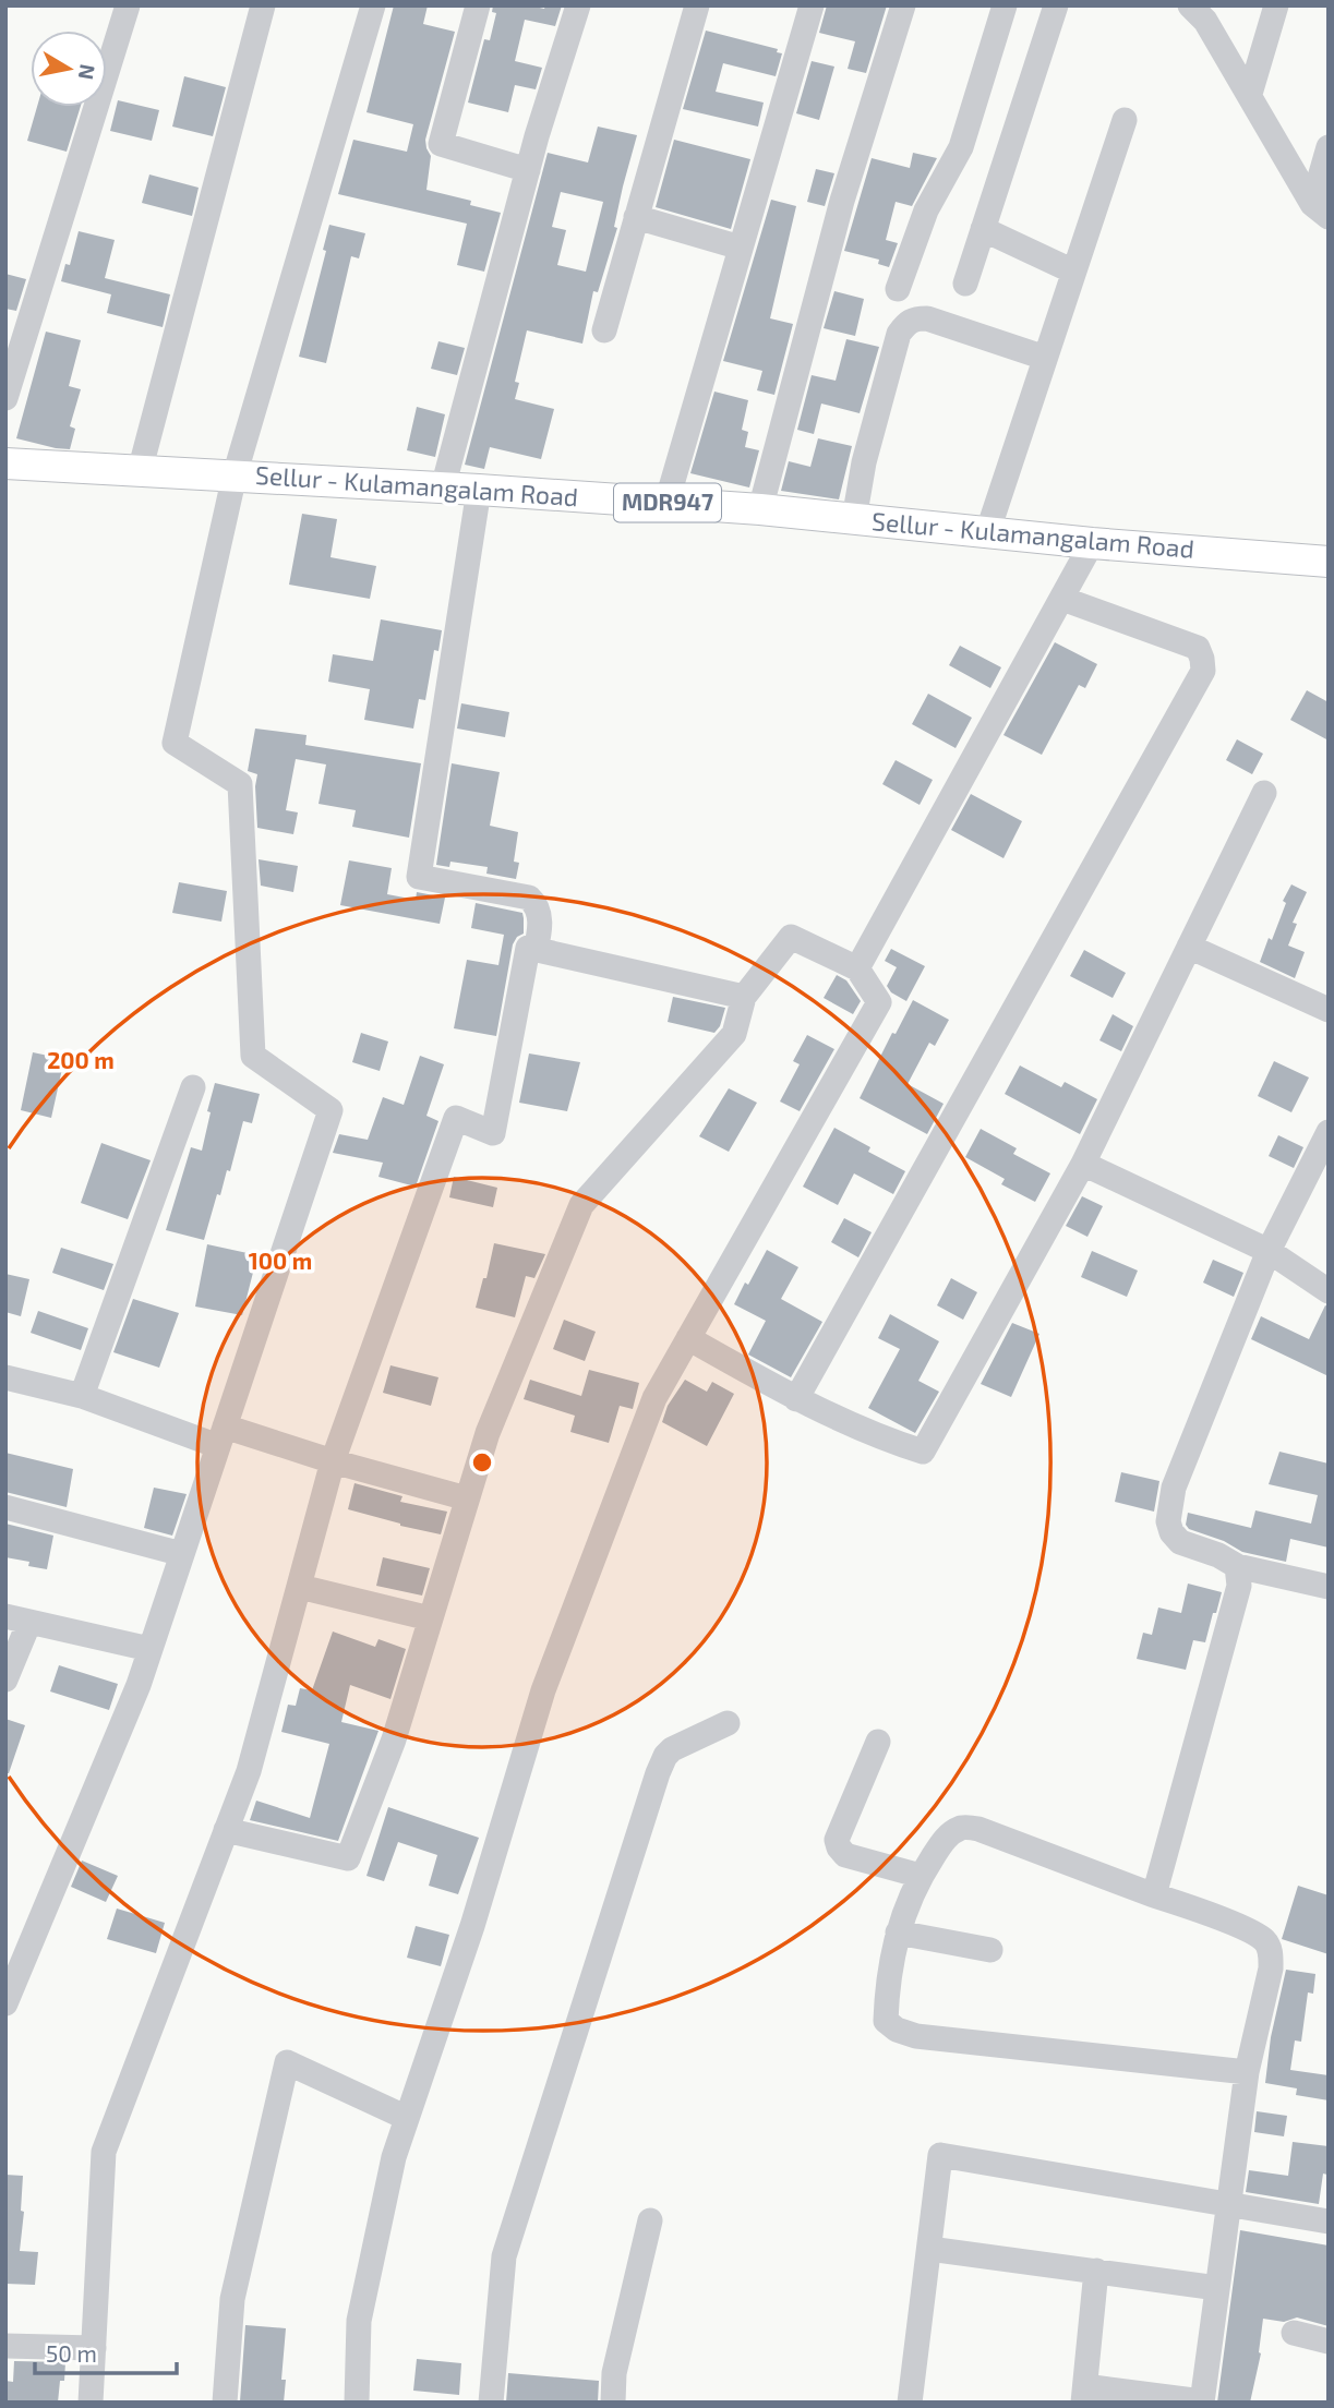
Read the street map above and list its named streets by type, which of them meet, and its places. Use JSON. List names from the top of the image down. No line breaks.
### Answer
{"streets":{"main road":["Sellur - Kulamangalam Road","MDR947"]},"scale_bar":"50 m","north":"right","rings":["200 m","100 m"]}
